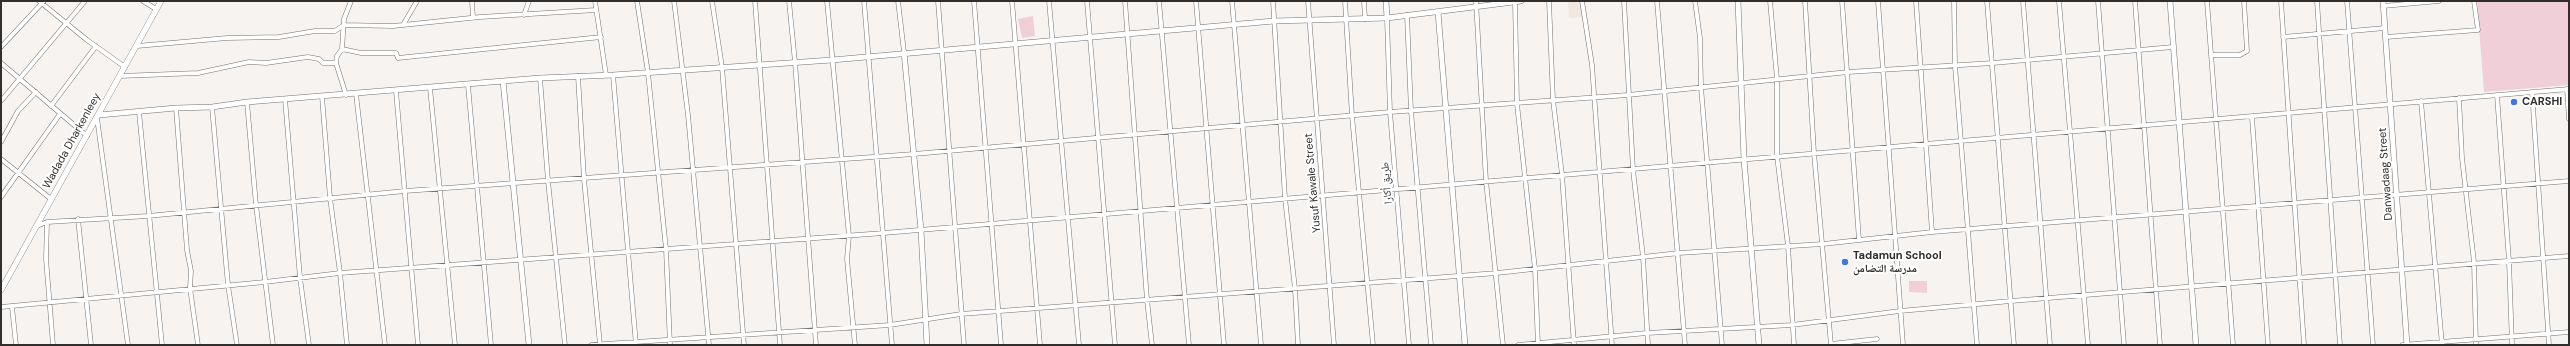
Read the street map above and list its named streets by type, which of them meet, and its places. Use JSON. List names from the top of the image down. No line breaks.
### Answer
{"streets":{"main road":["Wadada Dharkenleey"],"street":["Danwadaag Street","Yusuf Kawale Street","طريق أكارا"]},"places":["CARSHI","Tadamun School مدرسة التضامن"]}
